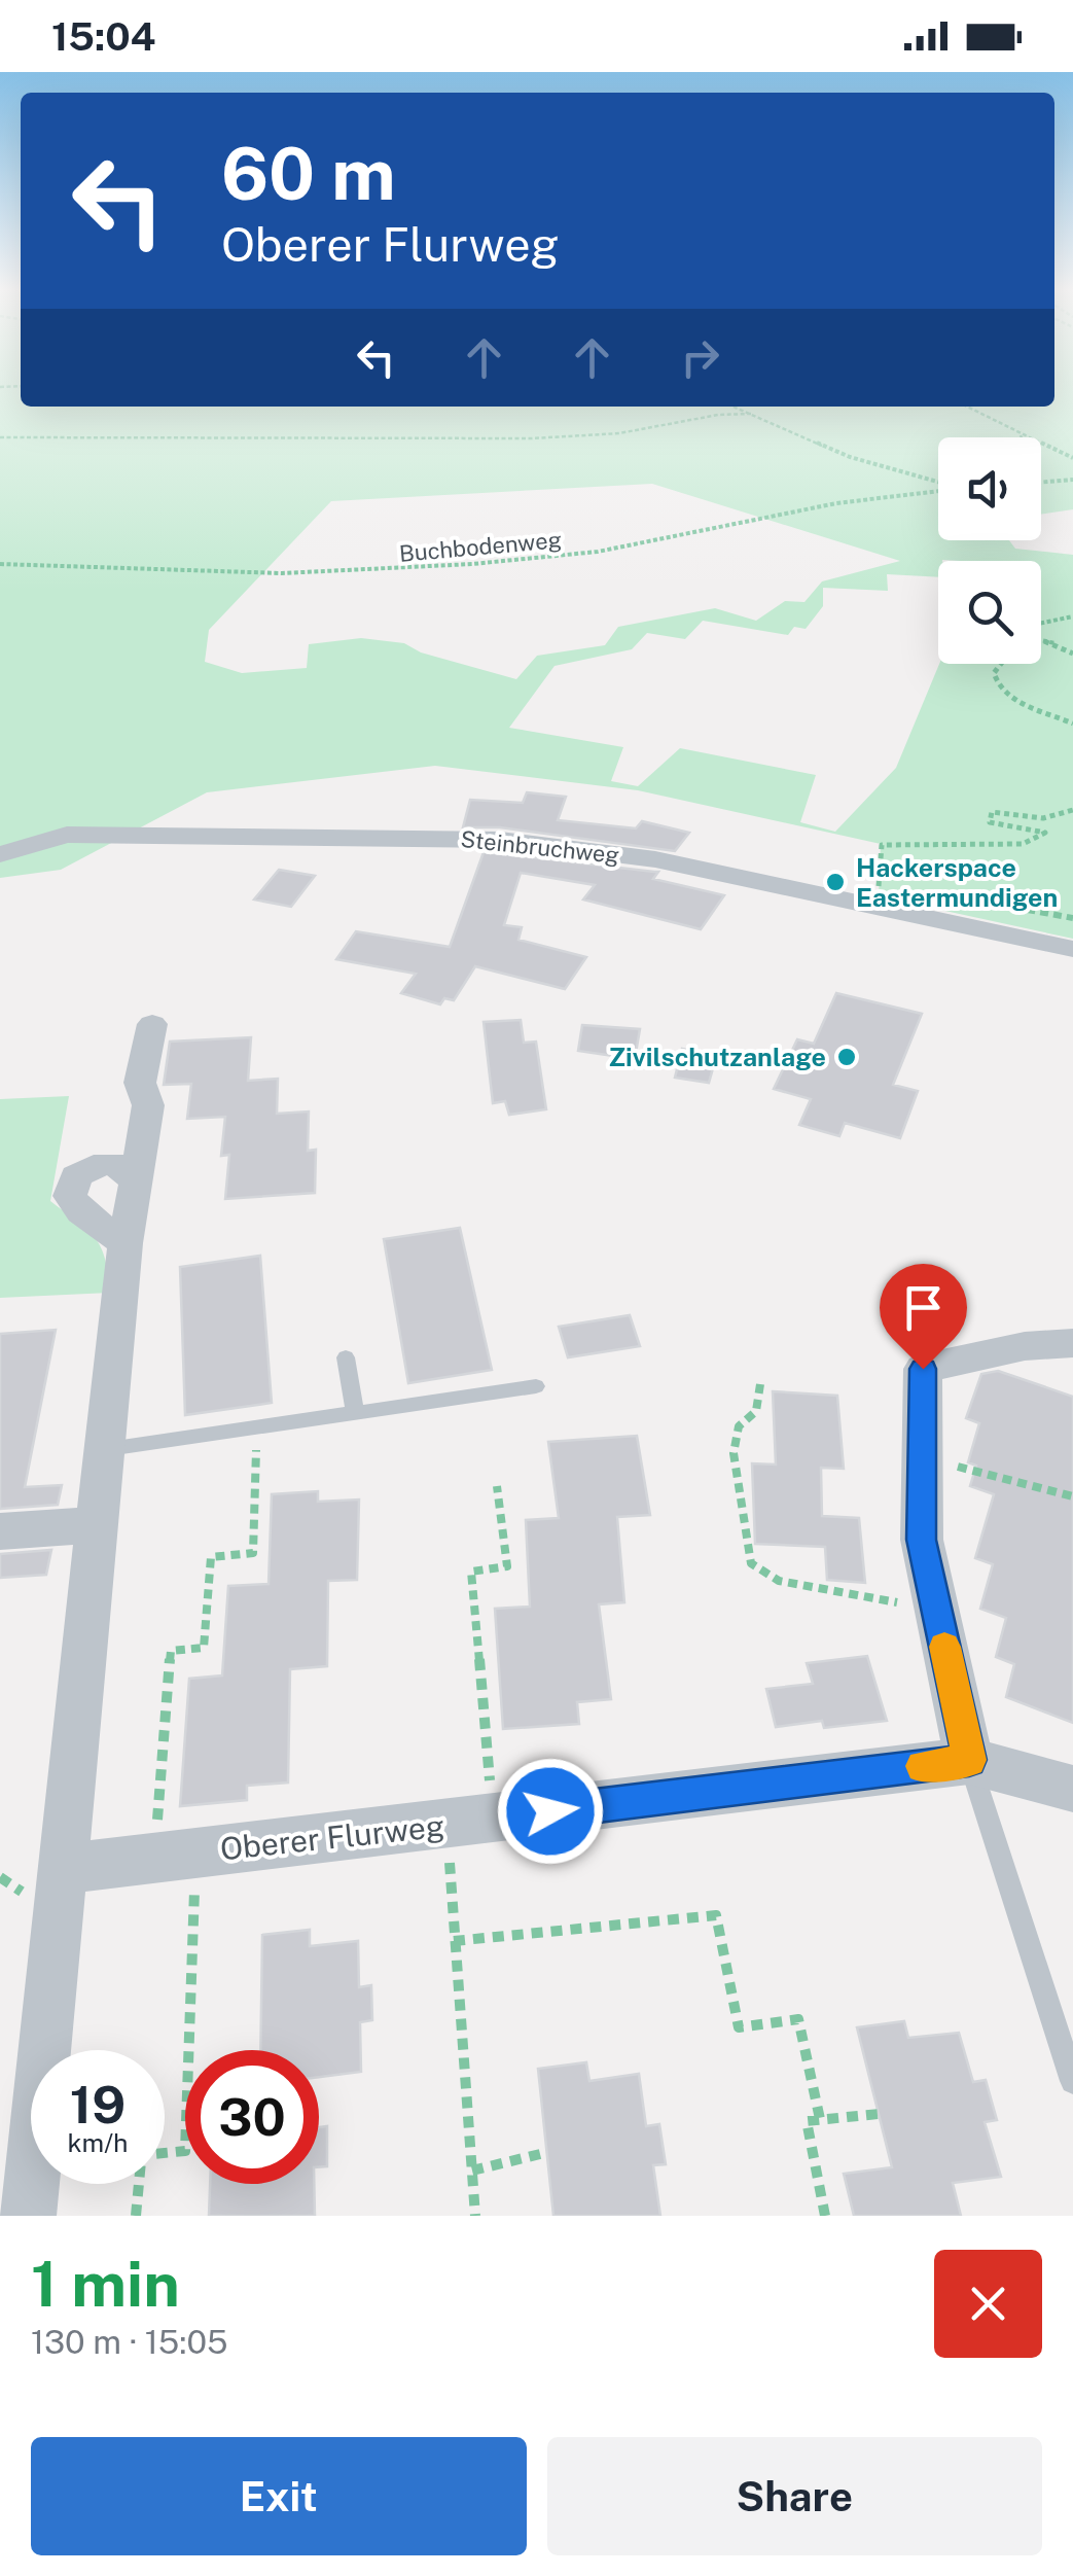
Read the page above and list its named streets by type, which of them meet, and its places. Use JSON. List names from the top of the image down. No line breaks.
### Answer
{"streets":{"street":["Steinbruchweg","Oberer Flurweg"],"path":["Buchbodenweg"]},"places":["Hackerspace Eastermundigen","Zivilschutzanlage"],"page":{"status":"15:04","turn":["60 m","Oberer Flurweg"],"speed":"19 km/h","limit":"30","heading":["1 min","130 m · 15:05"],"buttons":["Exit","Share"]}}
